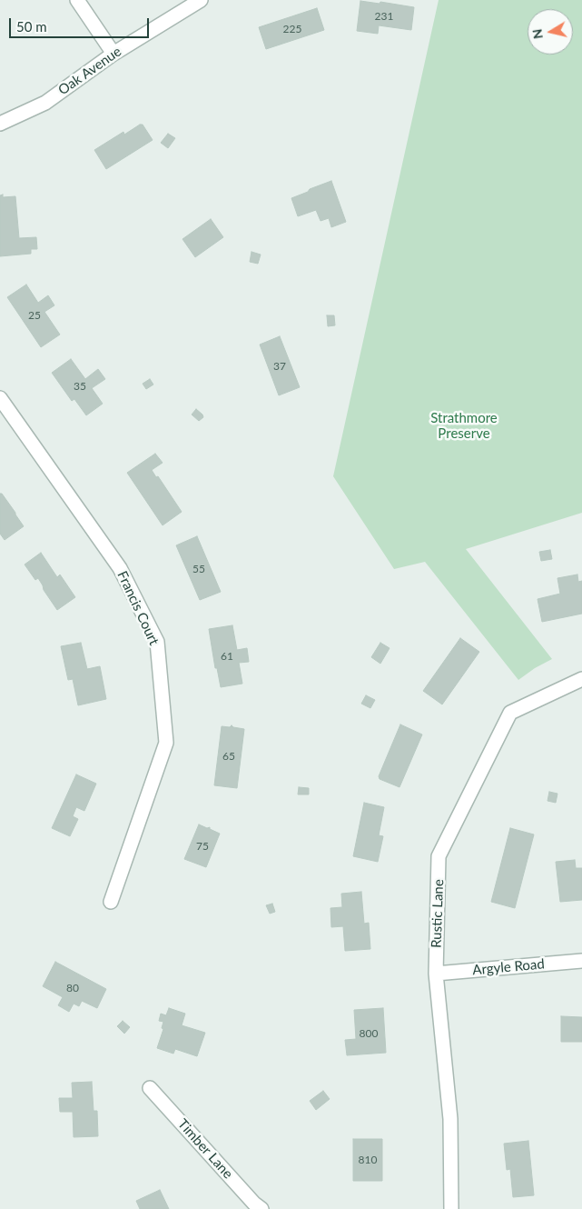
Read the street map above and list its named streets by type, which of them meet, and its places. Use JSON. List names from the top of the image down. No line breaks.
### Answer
{"streets":{"street":["Oak Avenue","Francis Court","Rustic Lane","Argyle Road","Timber Lane"]},"crossings":[["Rustic Lane","Argyle Road"]],"parks":["Strathmore Preserve"],"house_numbers":["231","225","25","37","35","55","61","65","75","80","800","810"],"scale_bar":"50 m","north":"left"}
